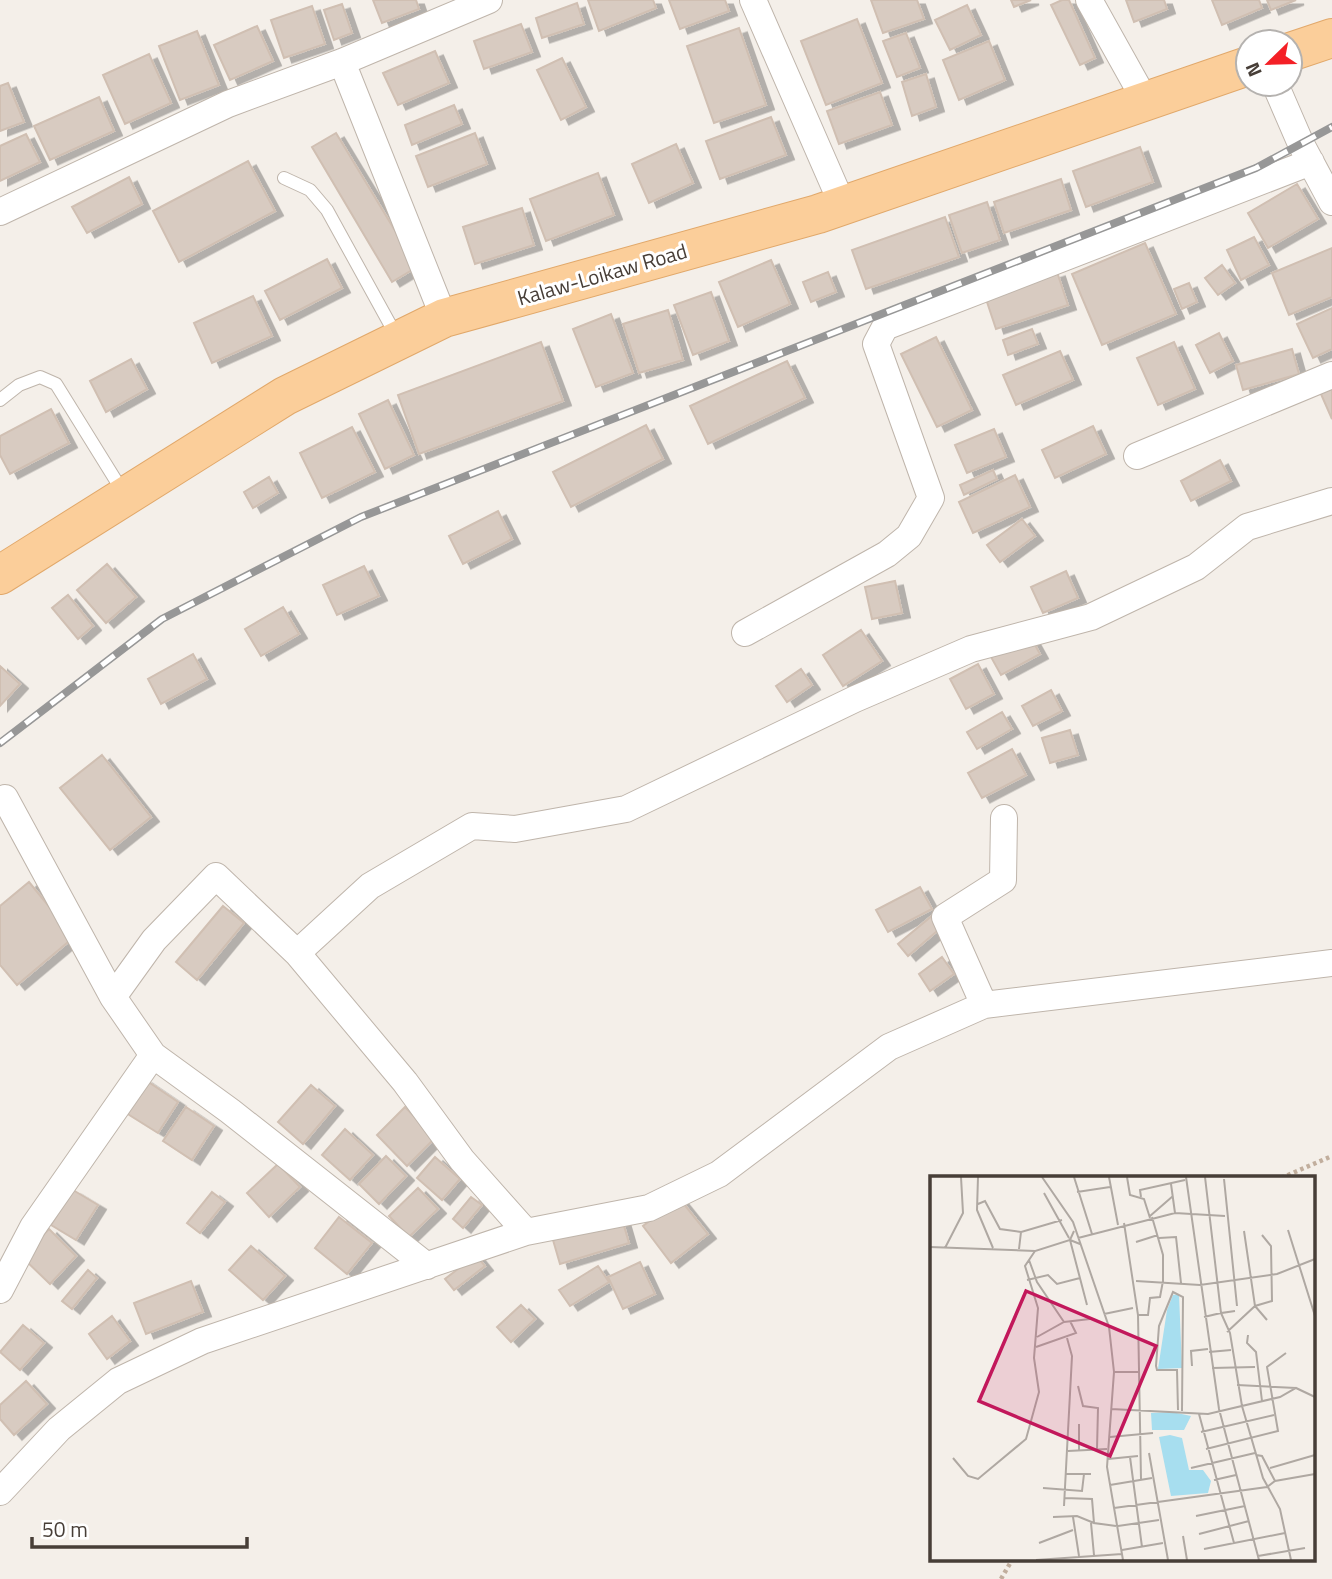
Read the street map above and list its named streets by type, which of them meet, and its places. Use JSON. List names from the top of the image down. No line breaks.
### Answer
{"streets":{"main road":["Kalaw-Loikaw Road"]},"scale_bar":"50 m","north":"bottom left"}
